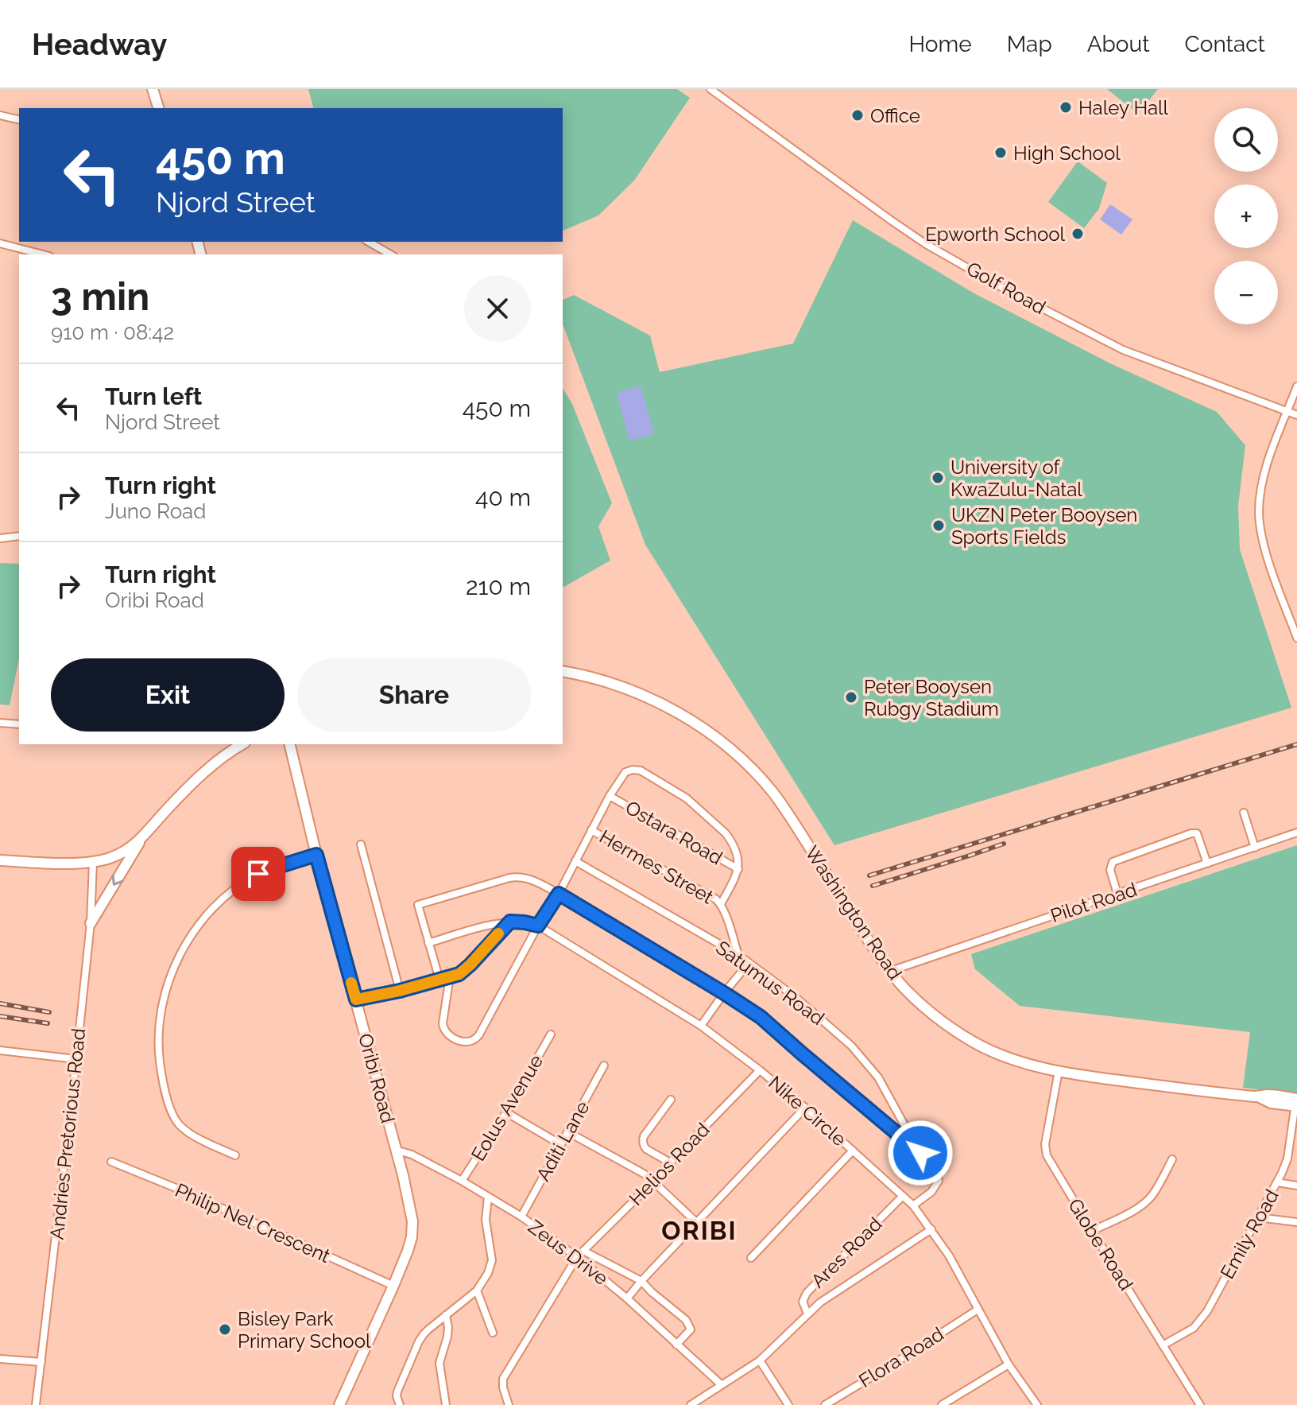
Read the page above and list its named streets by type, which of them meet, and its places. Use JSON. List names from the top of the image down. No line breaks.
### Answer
{"streets":{"main road":["Washington Road","Oribi Road"],"street":["Golf Road","Ostara Road","Hermes Street","Pilot Road","Satumus Road","Eolus Avenue","Nike Circle","Andries Pretorious Road","Aditi Lane","Helios Road","Philip Nel Crescent","Emily Road","Globe Road","Zeus Drive","Ares Road","Flora Road"]},"crossings":[["Pilot Road","Washington Road"],["Washington Road","Emily Road"],["Washington Road","Globe Road"],["Oribi Road","Philip Nel Crescent"],["Oribi Road","Zeus Drive"],["Eolus Avenue","Zeus Drive"],["Nike Circle","Helios Road"],["Nike Circle","Ares Road"],["Nike Circle","Flora Road"],["Aditi Lane","Zeus Drive"],["Helios Road","Zeus Drive"],["Emily Road","Globe Road"],["Zeus Drive","Ares Road"]],"districts":["ORIBI"],"places":["Haley Hall","Office","High School","Epworth School","University of KwaZulu-Natal","UKZN Peter Booysen Sports Fields","Peter Booysen Rubgy Stadium","Bisley Park Primary School"],"page":{"header":"Headway","nav":["Home","Map","About","Contact"],"map_buttons":["+","−"],"turn":["450 m","Njord Street"],"heading":["3 min","910 m · 08:42"],"list":[{"name":"Turn left","note":"Njord Street","value":"450 m"},{"name":"Turn right","note":"Juno Road","value":"40 m"},{"name":"Turn right","note":"Oribi Road","value":"210 m"}],"buttons":["Exit","Share"]}}
